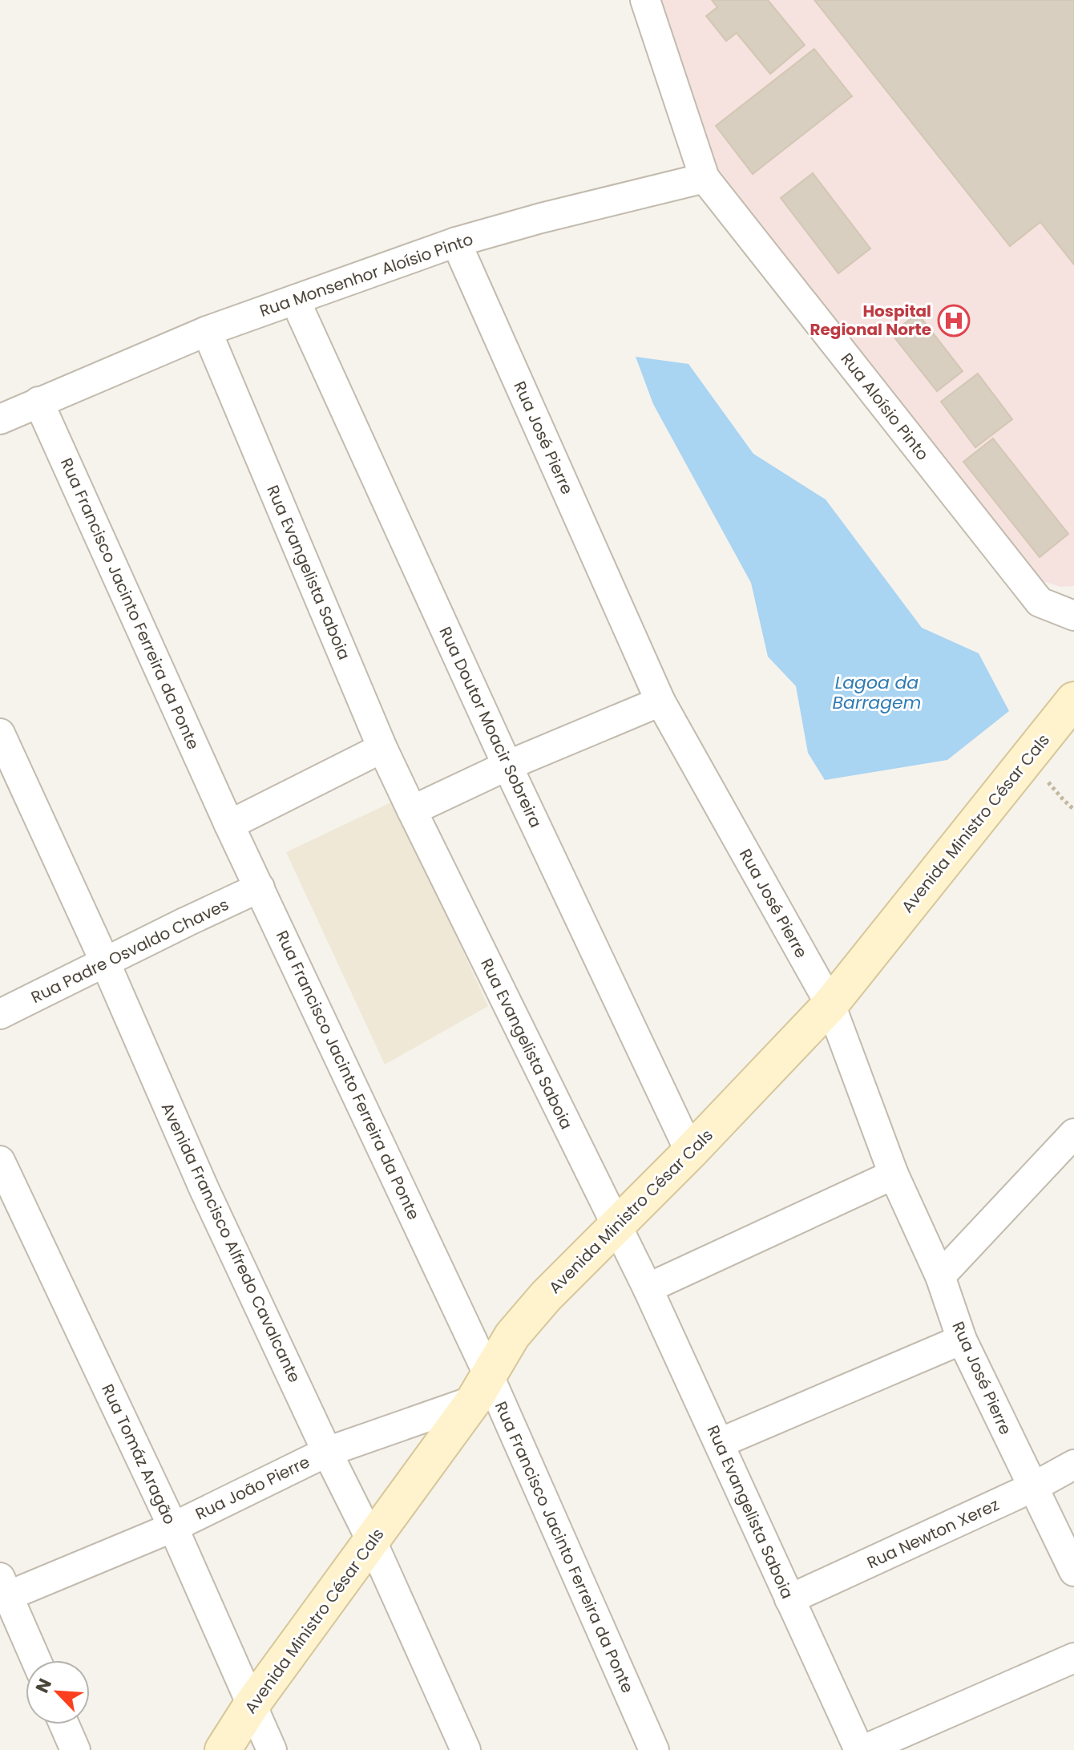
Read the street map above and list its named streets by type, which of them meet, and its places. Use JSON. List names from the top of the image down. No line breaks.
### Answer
{"streets":{"main road":["Avenida Ministro César Cals"],"street":["Rua Monsenhor Aloísio Pinto","Rua Aloísio Pinto","Rua José Pierre","Rua Evangelista Saboia","Rua Francisco Jacinto Ferreira da Ponte","Rua Doutor Moacir Sobreira","Rua Padre Osvaldo Chaves","Avenida Francisco Alfredo Cavalcante","Rua Tomáz Aragão","Rua João Pierre","Rua Newton Xerez"]},"crossings":[["Rua Monsenhor Aloísio Pinto","Rua Aloísio Pinto"],["Rua Monsenhor Aloísio Pinto","Rua José Pierre"],["Rua Monsenhor Aloísio Pinto","Rua Evangelista Saboia"],["Rua Monsenhor Aloísio Pinto","Rua Francisco Jacinto Ferreira da Ponte"],["Rua Monsenhor Aloísio Pinto","Rua Doutor Moacir Sobreira"],["Rua José Pierre","Avenida Ministro César Cals"],["Rua José Pierre","Rua Newton Xerez"],["Rua Evangelista Saboia","Avenida Ministro César Cals"],["Rua Evangelista Saboia","Rua Newton Xerez"],["Rua Francisco Jacinto Ferreira da Ponte","Avenida Ministro César Cals"],["Rua Francisco Jacinto Ferreira da Ponte","Rua Padre Osvaldo Chaves"],["Rua Francisco Jacinto Ferreira da Ponte","Rua João Pierre"],["Rua Doutor Moacir Sobreira","Avenida Ministro César Cals"],["Avenida Ministro César Cals","Avenida Francisco Alfredo Cavalcante"],["Avenida Ministro César Cals","Rua Tomáz Aragão"],["Avenida Ministro César Cals","Rua João Pierre"],["Rua Padre Osvaldo Chaves","Avenida Francisco Alfredo Cavalcante"],["Avenida Francisco Alfredo Cavalcante","Rua João Pierre"],["Rua Tomáz Aragão","Rua João Pierre"]],"water":["Lagoa da Barragem"],"places":{"hospital":["Hospital Regional Norte"]},"north":"top left"}
